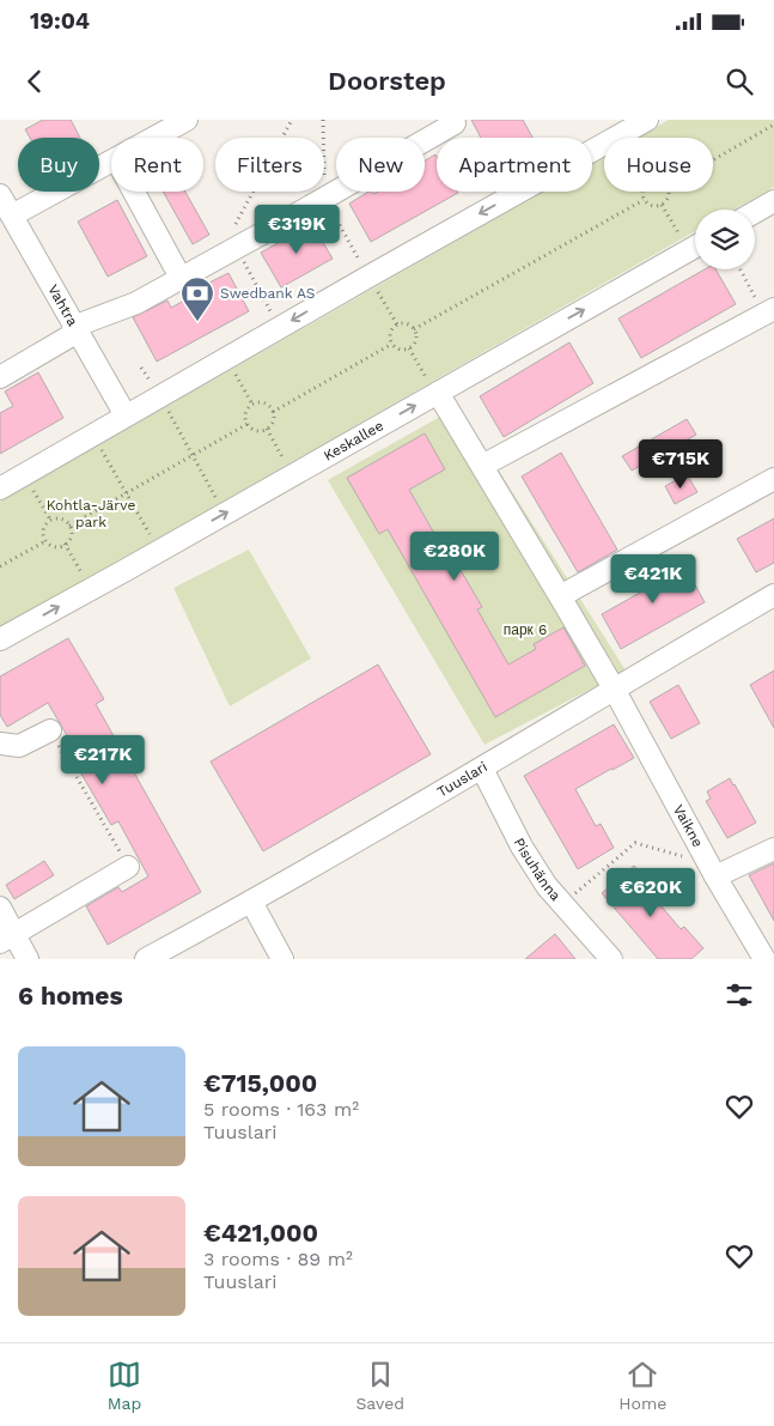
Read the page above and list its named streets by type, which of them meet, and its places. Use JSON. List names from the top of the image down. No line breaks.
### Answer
{"streets":{"street":["Vahtra","Keskallee","Tuuslari","Vaikne","Pisuhänna"]},"crossings":[["Keskallee","Vaikne"],["Tuuslari","Vaikne"],["Tuuslari","Pisuhänna"]],"parks":["Kohtla-Järve park","парк 6"],"places":{"bank":["Swedbank AS"]},"page":{"status":"19:04","header":"Doorstep","chip":["Buy","Rent","Filters","New","Apartment","House"],"price":["€319K","€715K","€280K","€421K","€217K","€620K"],"heading":"6 homes","list":[{"name":"€715,000","note":"5 rooms · 163 m² · Tuuslari"},{"name":"€421,000","note":"3 rooms · 89 m² · Tuuslari"}],"tabs":["Map","Saved","Home"]}}
